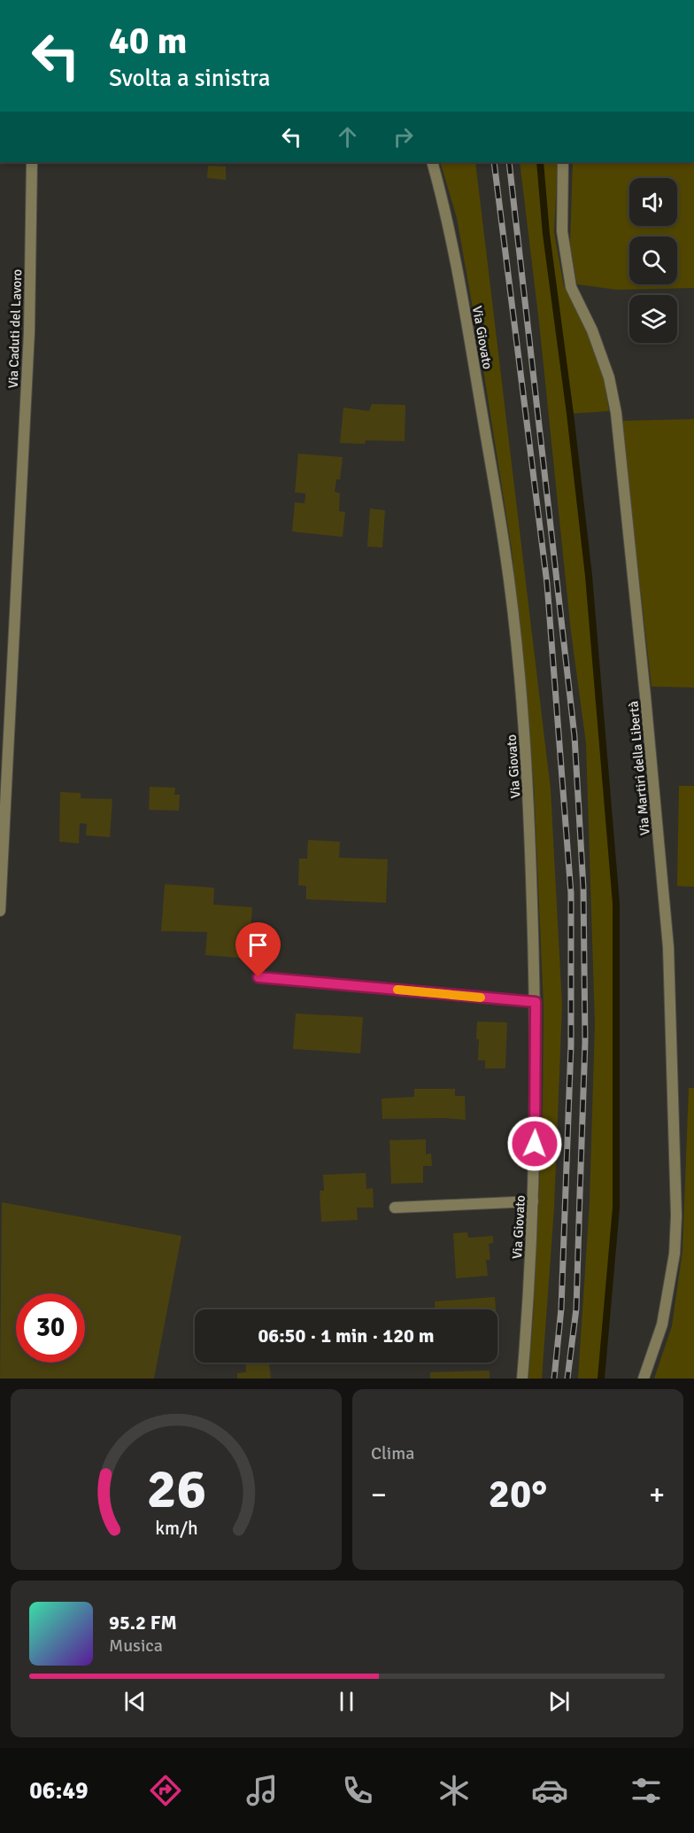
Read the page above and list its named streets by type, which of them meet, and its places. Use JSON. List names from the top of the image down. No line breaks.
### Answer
{"streets":{"street":["Via Caduti del Lavoro","Via Giovato","Via Martiri della Libertà"]},"page":{"turn":["40 m","Svolta a sinistra"],"limit":"30","trip":"06:50 · 1 min · 120 m","tile":"Clima","heat":["−","20°","+"],"song":["95.2 FM","Musica"],"tabs":"06:49","gauge":["26","km/h"]}}
